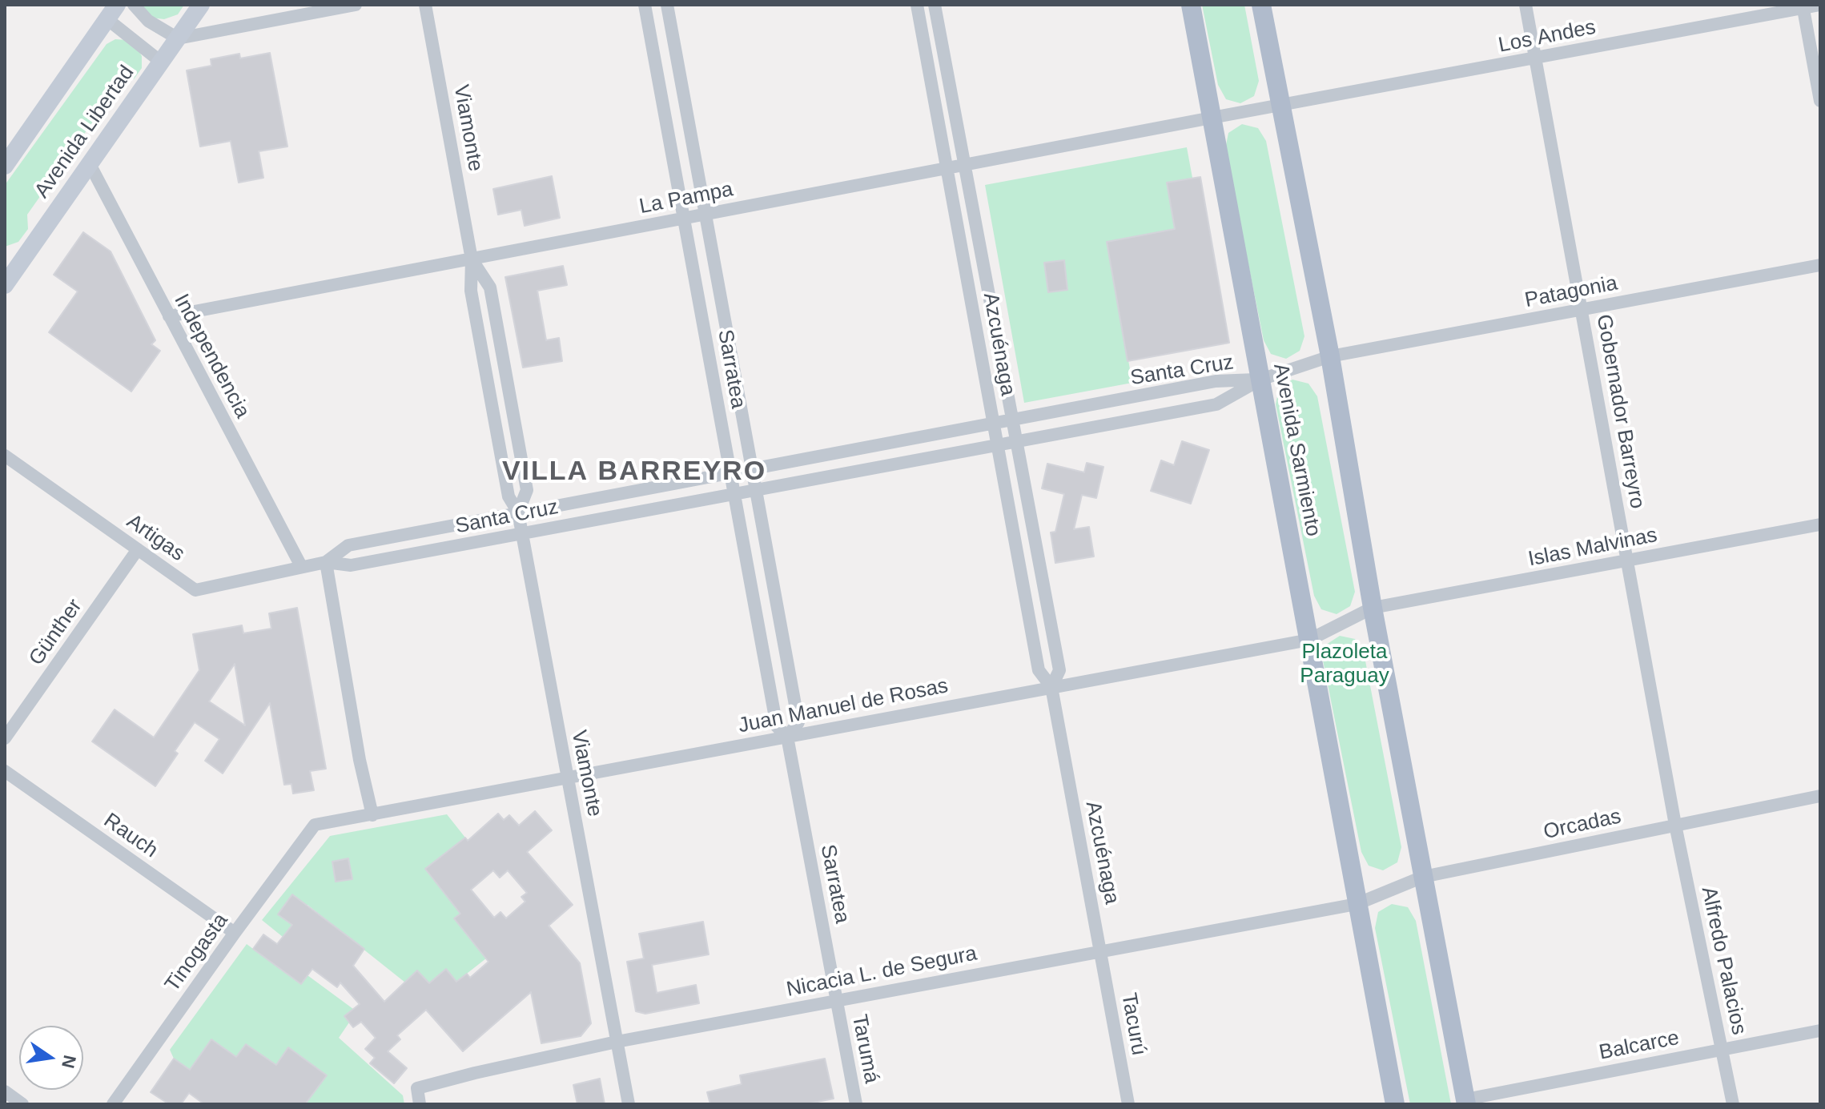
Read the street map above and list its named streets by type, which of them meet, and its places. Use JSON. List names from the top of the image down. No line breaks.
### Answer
{"streets":{"main road":["Avenida Libertad","Avenida Sarmiento"],"street":["Los Andes","Viamonte","La Pampa","Patagonia","Azcuénaga","Independencia","Sarratea","Santa Cruz","Gobernador Barreyro","Artigas","Islas Malvinas","Günther","Juan Manuel de Rosas","Orcadas","Rauch","Tinogasta","Alfredo Palacios","Nicacia L. de Segura","Tacurú","Balcarce","Tarumá"]},"crossings":[["Los Andes","La Pampa"],["Los Andes","Gobernador Barreyro"],["Los Andes","Avenida Sarmiento"],["Viamonte","La Pampa"],["Viamonte","Santa Cruz"],["Viamonte","Juan Manuel de Rosas"],["Viamonte","Nicacia L. de Segura"],["Avenida Libertad","Independencia"],["La Pampa","Azcuénaga"],["La Pampa","Independencia"],["La Pampa","Sarratea"],["La Pampa","Avenida Sarmiento"],["Patagonia","Santa Cruz"],["Patagonia","Gobernador Barreyro"],["Patagonia","Avenida Sarmiento"],["Azcuénaga","Santa Cruz"],["Azcuénaga","Juan Manuel de Rosas"],["Azcuénaga","Nicacia L. de Segura"],["Azcuénaga","Tacurú"],["Independencia","Santa Cruz"],["Independencia","Artigas"],["Sarratea","Santa Cruz"],["Sarratea","Juan Manuel de Rosas"],["Sarratea","Nicacia L. de Segura"],["Sarratea","Tarumá"],["Santa Cruz","Avenida Sarmiento"],["Santa Cruz","Artigas"],["Gobernador Barreyro","Islas Malvinas"],["Gobernador Barreyro","Orcadas"],["Gobernador Barreyro","Alfredo Palacios"],["Avenida Sarmiento","Juan Manuel de Rosas"],["Avenida Sarmiento","Orcadas"],["Avenida Sarmiento","Nicacia L. de Segura"],["Artigas","Günther"],["Islas Malvinas","Juan Manuel de Rosas"],["Juan Manuel de Rosas","Tinogasta"],["Orcadas","Alfredo Palacios"],["Orcadas","Nicacia L. de Segura"],["Rauch","Tinogasta"],["Alfredo Palacios","Balcarce"],["Nicacia L. de Segura","Tacurú"],["Nicacia L. de Segura","Tarumá"]],"districts":["VILLA BARREYRO"],"parks":["Plazoleta Paraguay"],"north":"right"}
